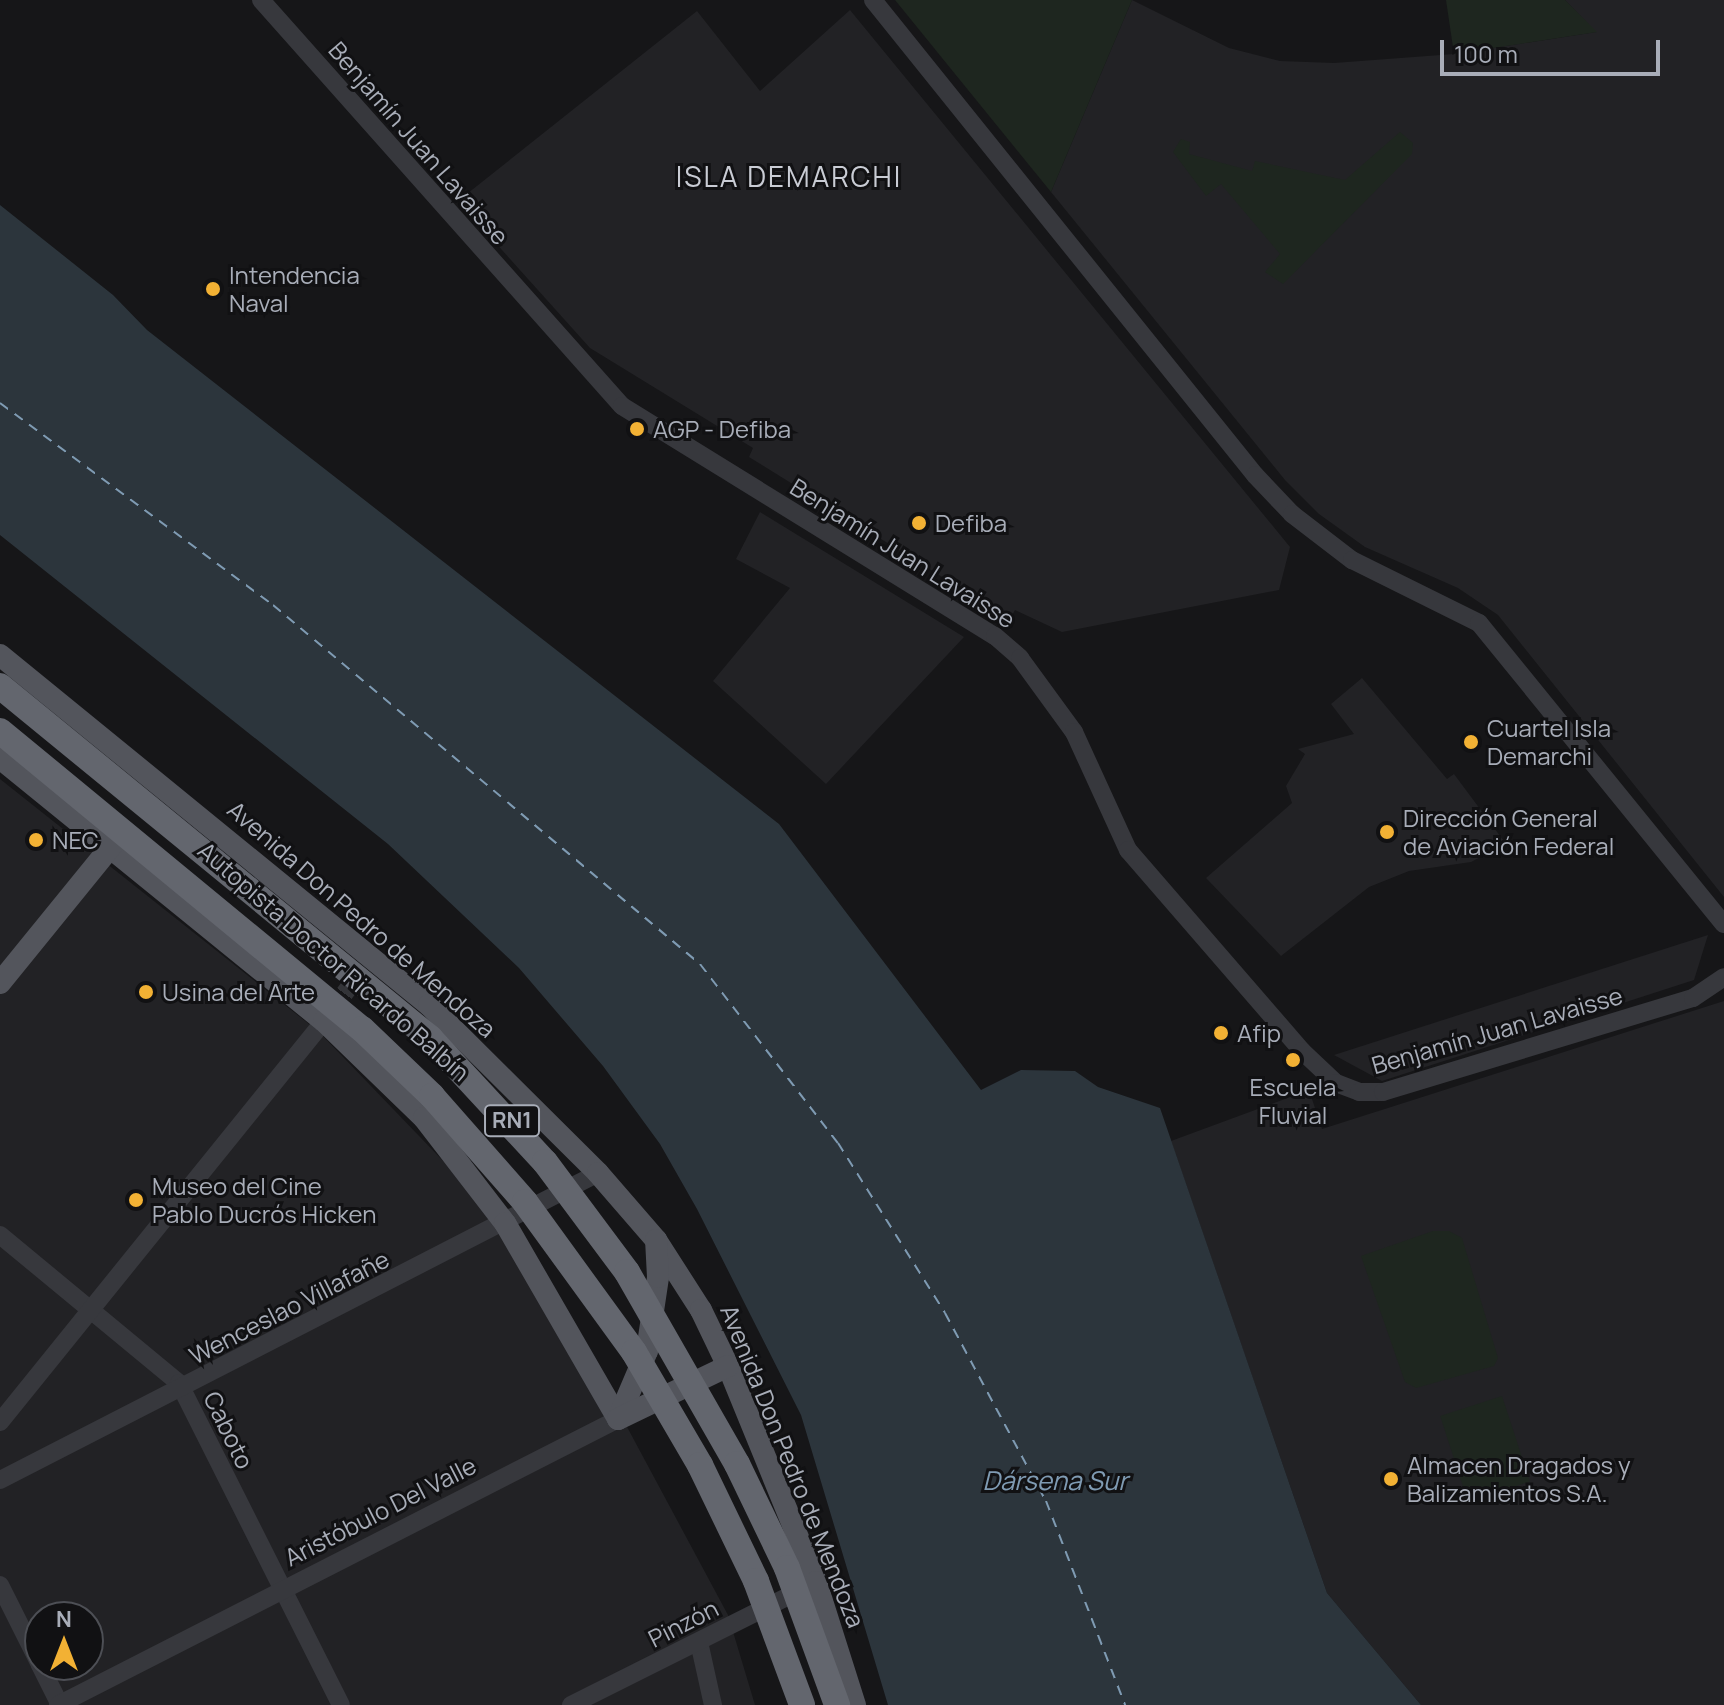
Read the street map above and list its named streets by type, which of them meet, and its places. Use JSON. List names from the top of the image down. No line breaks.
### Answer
{"streets":{"highway":["Autopista Doctor Ricardo Balbín","RN1"],"main road":["Avenida Don Pedro de Mendoza","Aristóbulo Del Valle"],"street":["Benjamín Juan Lavaisse","Wenceslao Villafañe","Caboto","Pinzón"]},"crossings":[["Avenida Don Pedro de Mendoza","Autopista Doctor Ricardo Balbín"],["Avenida Don Pedro de Mendoza","Wenceslao Villafañe"],["Avenida Don Pedro de Mendoza","Aristóbulo Del Valle"],["Avenida Don Pedro de Mendoza","Pinzón"],["Wenceslao Villafañe","Caboto"],["Caboto","Aristóbulo Del Valle"]],"districts":["ISLA DEMARCHI"],"water":["Dársena Sur"],"places":["Intendencia Naval","AGP - Defiba","Defiba","Cuartel Isla Demarchi","Dirección General de Aviación Federal","NEC","Usina del Arte","Afip","Escuela Fluvial","Museo del Cine Pablo Ducrós Hicken","Almacen Dragados y Balizamientos S.A."],"scale_bar":"100 m","north":"top"}
